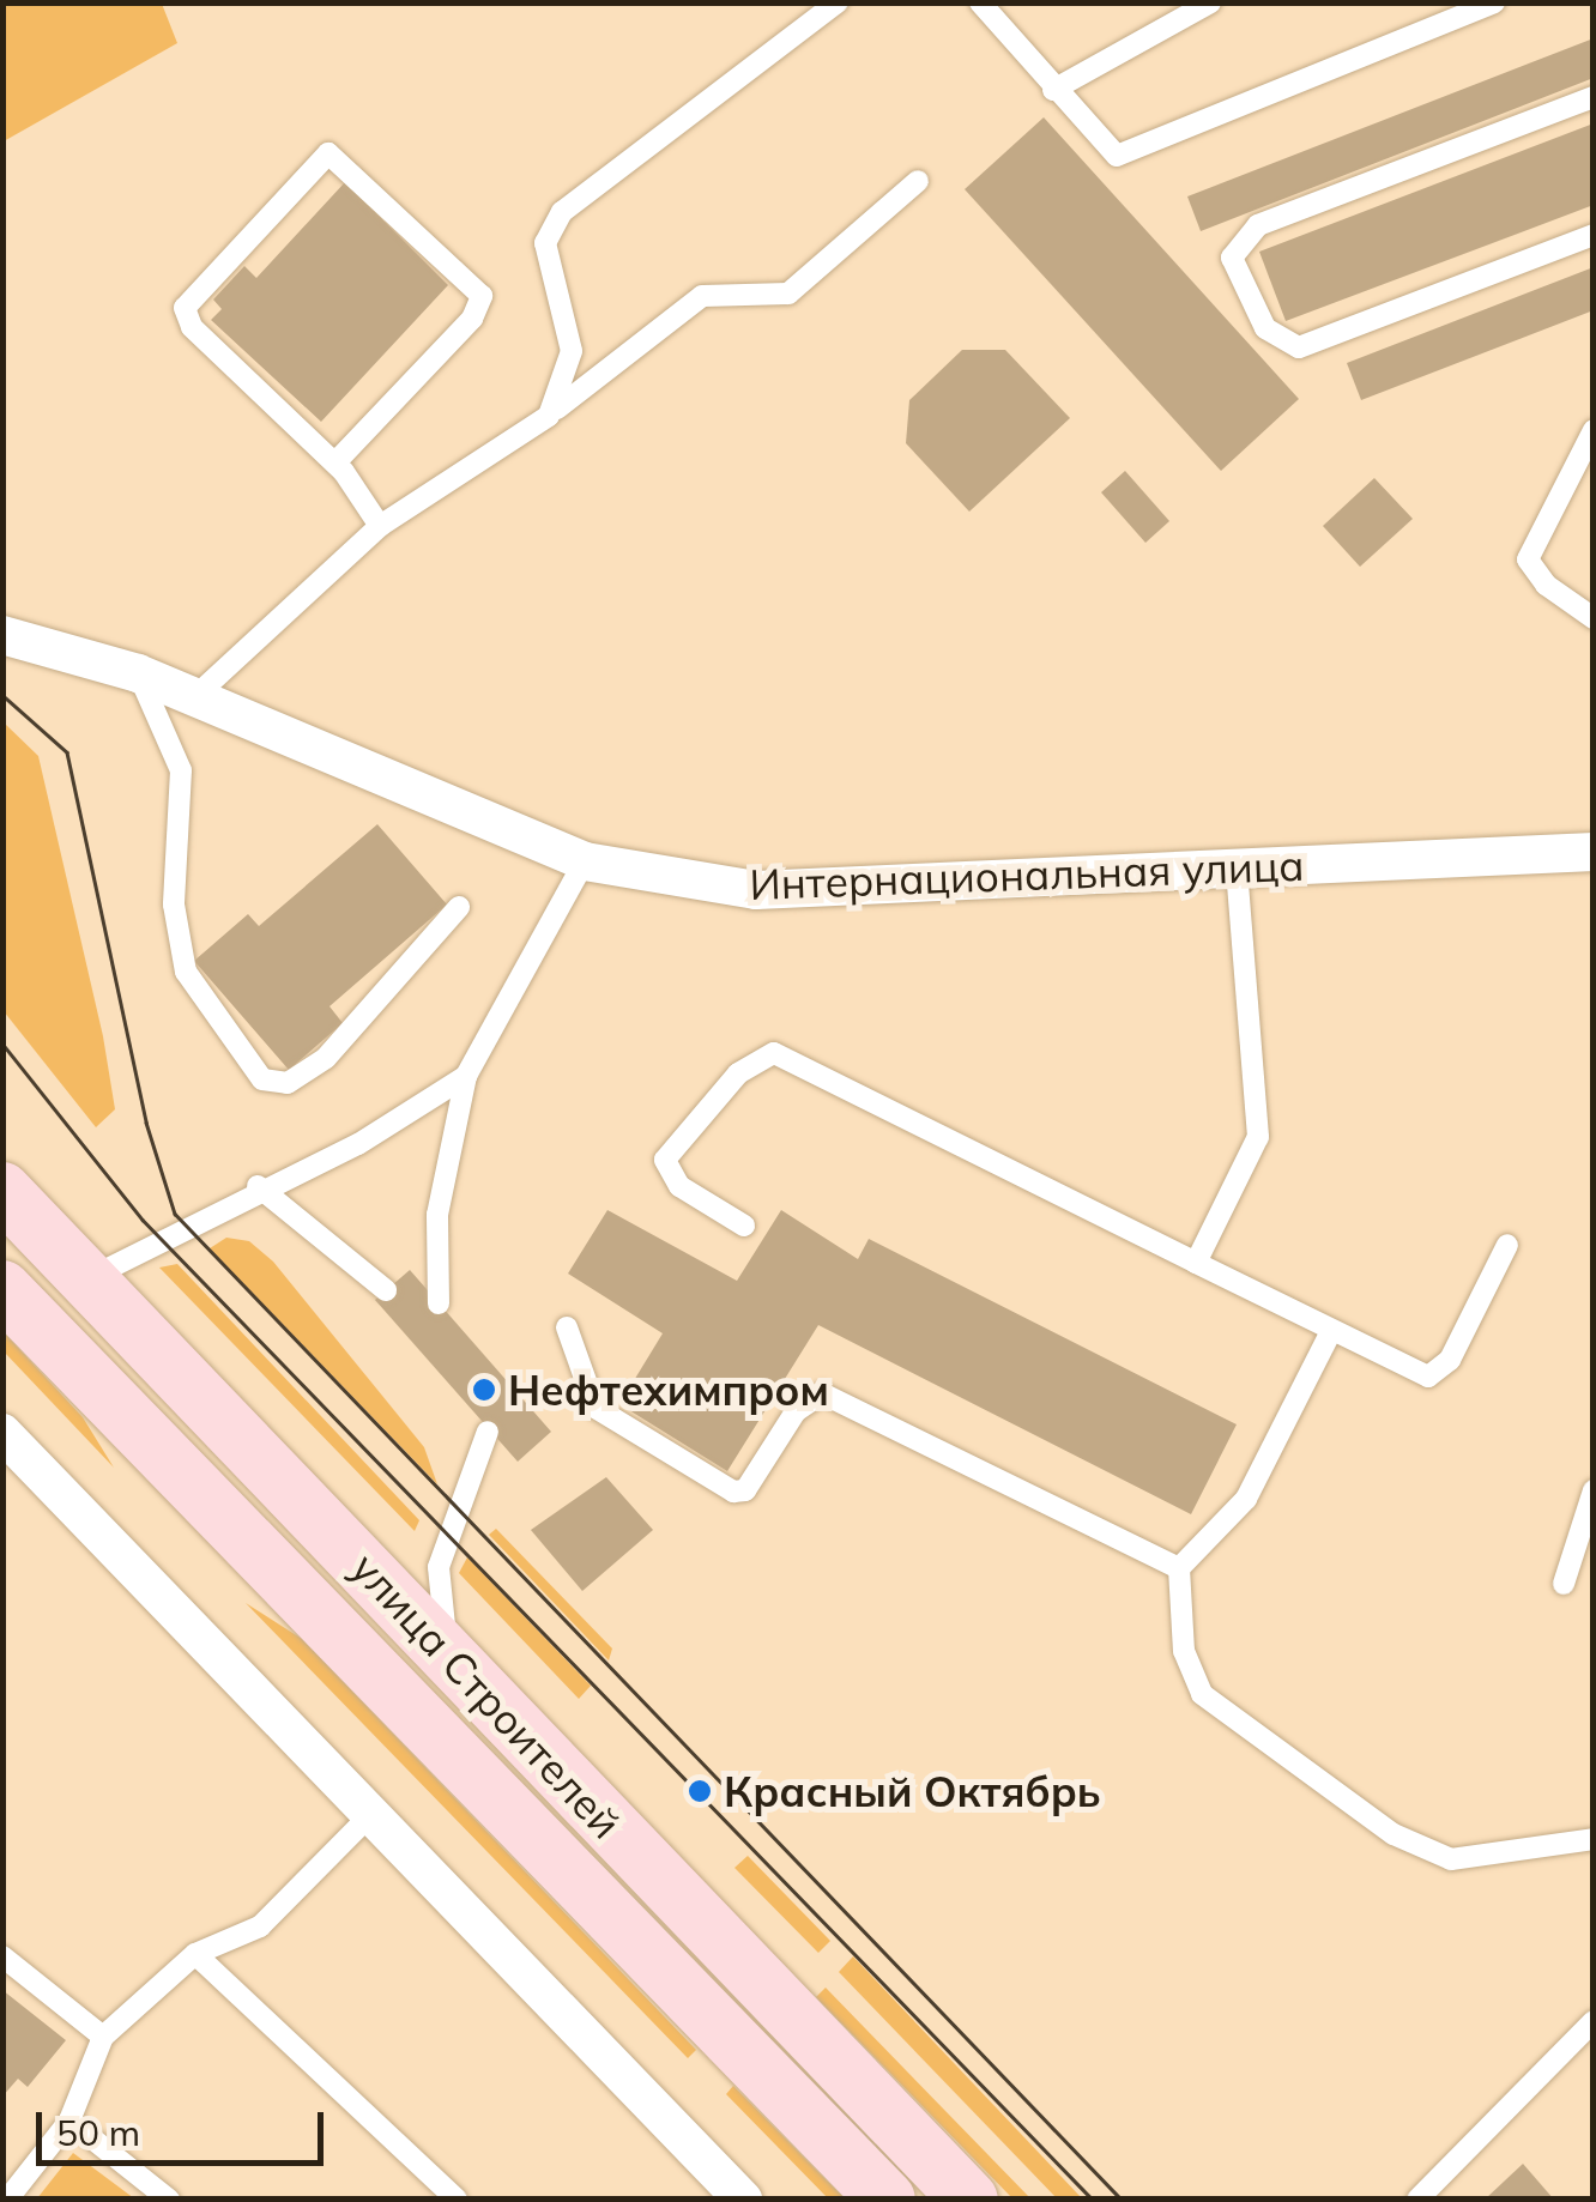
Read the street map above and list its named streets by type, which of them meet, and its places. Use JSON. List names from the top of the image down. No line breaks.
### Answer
{"streets":{"main road":["улица Строителей"],"street":["Интернациональная улица"]},"places":["Нефтехимпром","Красный Октябрь"],"scale_bar":"50 m"}
